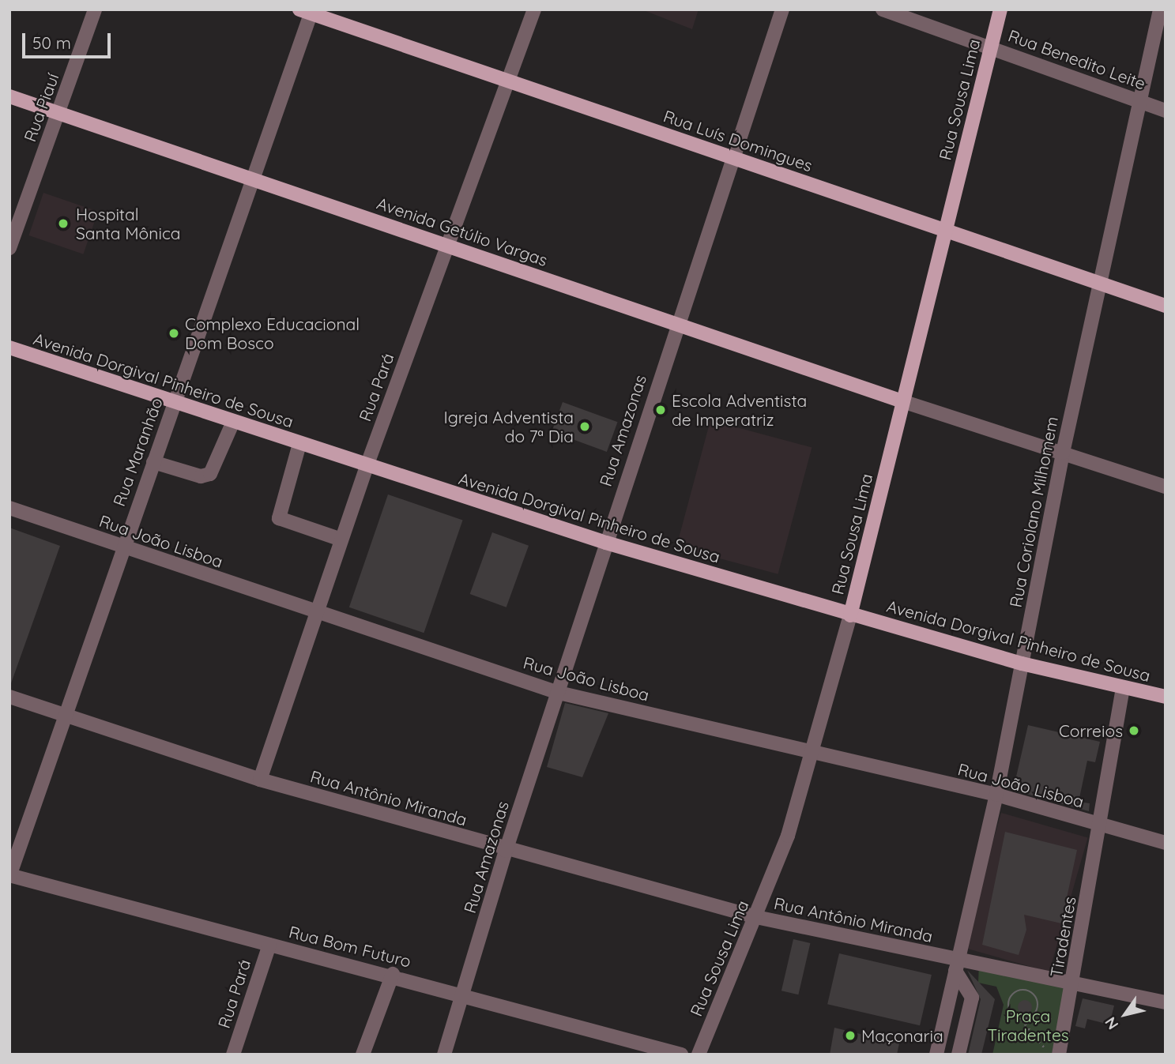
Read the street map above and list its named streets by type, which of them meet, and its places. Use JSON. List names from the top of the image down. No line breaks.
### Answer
{"streets":{"main road":["Rua Sousa Lima","Rua Luís Domingues","Avenida Getúlio Vargas","Avenida Dorgival Pinheiro de Sousa"],"street":["Rua Benedito Leite","Rua Piauí","Rua Pará","Rua Amazonas","Rua Maranhão","Rua Coriolano Milhomem","Rua João Lisboa","Rua Antônio Miranda","Tiradentes","Rua Bom Futuro"]},"crossings":[["Rua Benedito Leite","Rua Sousa Lima"],["Rua Benedito Leite","Rua Coriolano Milhomem"],["Rua Sousa Lima","Rua Luís Domingues"],["Rua Sousa Lima","Avenida Getúlio Vargas"],["Rua Sousa Lima","Avenida Dorgival Pinheiro de Sousa"],["Rua Sousa Lima","Rua João Lisboa"],["Rua Sousa Lima","Rua Antônio Miranda"],["Rua Piauí","Avenida Getúlio Vargas"],["Rua Luís Domingues","Rua Pará"],["Rua Luís Domingues","Rua Amazonas"],["Rua Luís Domingues","Rua Maranhão"],["Rua Luís Domingues","Rua Coriolano Milhomem"],["Avenida Getúlio Vargas","Rua Pará"],["Avenida Getúlio Vargas","Rua Amazonas"],["Avenida Getúlio Vargas","Rua Maranhão"],["Avenida Dorgival Pinheiro de Sousa","Rua Pará"],["Avenida Dorgival Pinheiro de Sousa","Rua Amazonas"],["Avenida Dorgival Pinheiro de Sousa","Rua Maranhão"],["Avenida Dorgival Pinheiro de Sousa","Rua Coriolano Milhomem"],["Avenida Dorgival Pinheiro de Sousa","Tiradentes"],["Rua Pará","Rua João Lisboa"],["Rua Pará","Rua Antônio Miranda"],["Rua Pará","Rua Bom Futuro"],["Rua Amazonas","Rua João Lisboa"],["Rua Amazonas","Rua Antônio Miranda"],["Rua Amazonas","Rua Bom Futuro"],["Rua Maranhão","Rua João Lisboa"],["Rua Maranhão","Rua Antônio Miranda"],["Rua Maranhão","Rua Bom Futuro"],["Rua Coriolano Milhomem","Rua João Lisboa"],["Rua Coriolano Milhomem","Rua Antônio Miranda"],["Rua João Lisboa","Tiradentes"],["Rua Antônio Miranda","Tiradentes"]],"parks":["Praça Tiradentes"],"places":["Hospital Santa Mônica","Complexo Educacional Dom Bosco","Escola Adventista de Imperatriz","Igreja Adventista do 7ª Dia","Correios","Maçonaria"],"scale_bar":"50 m","north":"bottom left"}
